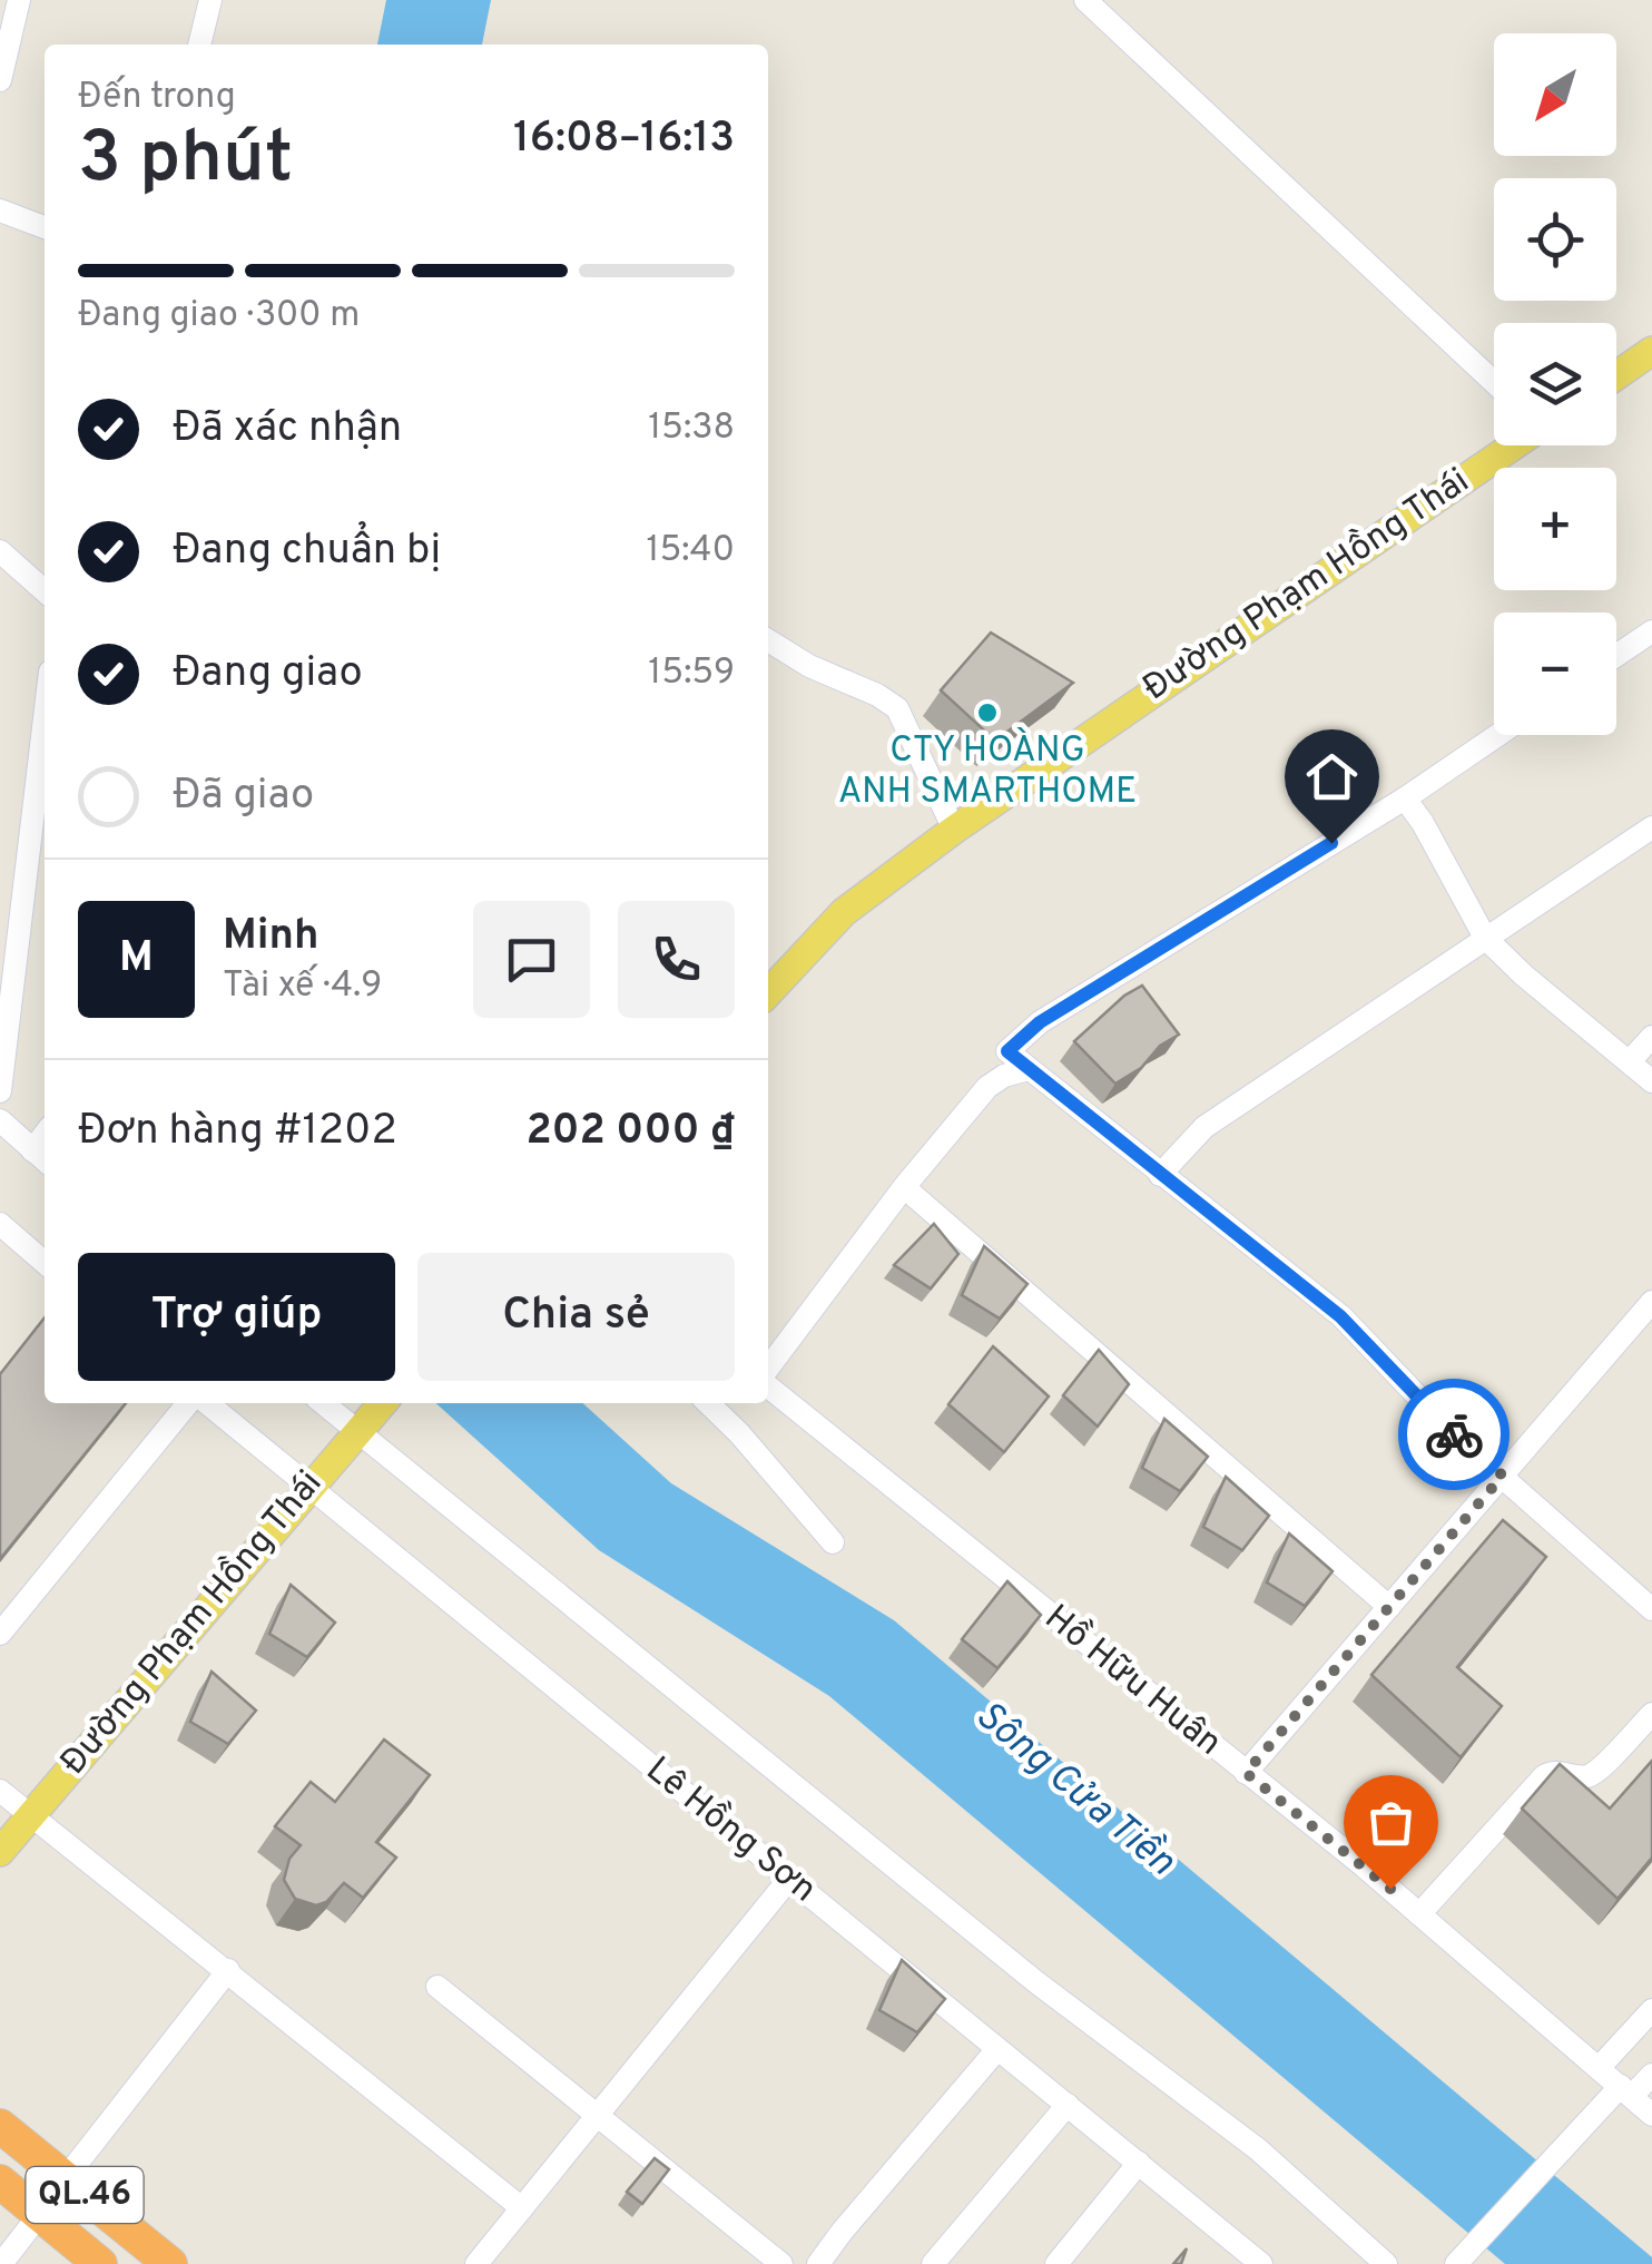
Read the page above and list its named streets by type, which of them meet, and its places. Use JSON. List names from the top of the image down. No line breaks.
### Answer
{"streets":{"highway":["QL.46"],"main road":["Đường Phạm Hồng Thái"],"street":["Hồ Hữu Huân","Lê Hồng Sơn"]},"crossings":[["Đường Phạm Hồng Thái","Lê Hồng Sơn"]],"water":["Sông Cửa Tiền"],"places":["CTY HOÀNG ANH SMARTHOME"],"north":"bottom left","page":{"map_buttons":["+","−"],"heading":["3 phút","Đến trong","16:08–16:13"],"panel":["Minh","Tài xế · 4.9","Đơn hàng #1202","202 000 ₫"],"bar":"Đang giao · 300 m","list":[["Đã xác nhận","15:38"],["Đang chuẩn bị","15:40"],["Đang giao","15:59"],"Đã giao"],"round":"M","buttons":["Trợ giúp","Chia sẻ"]}}
